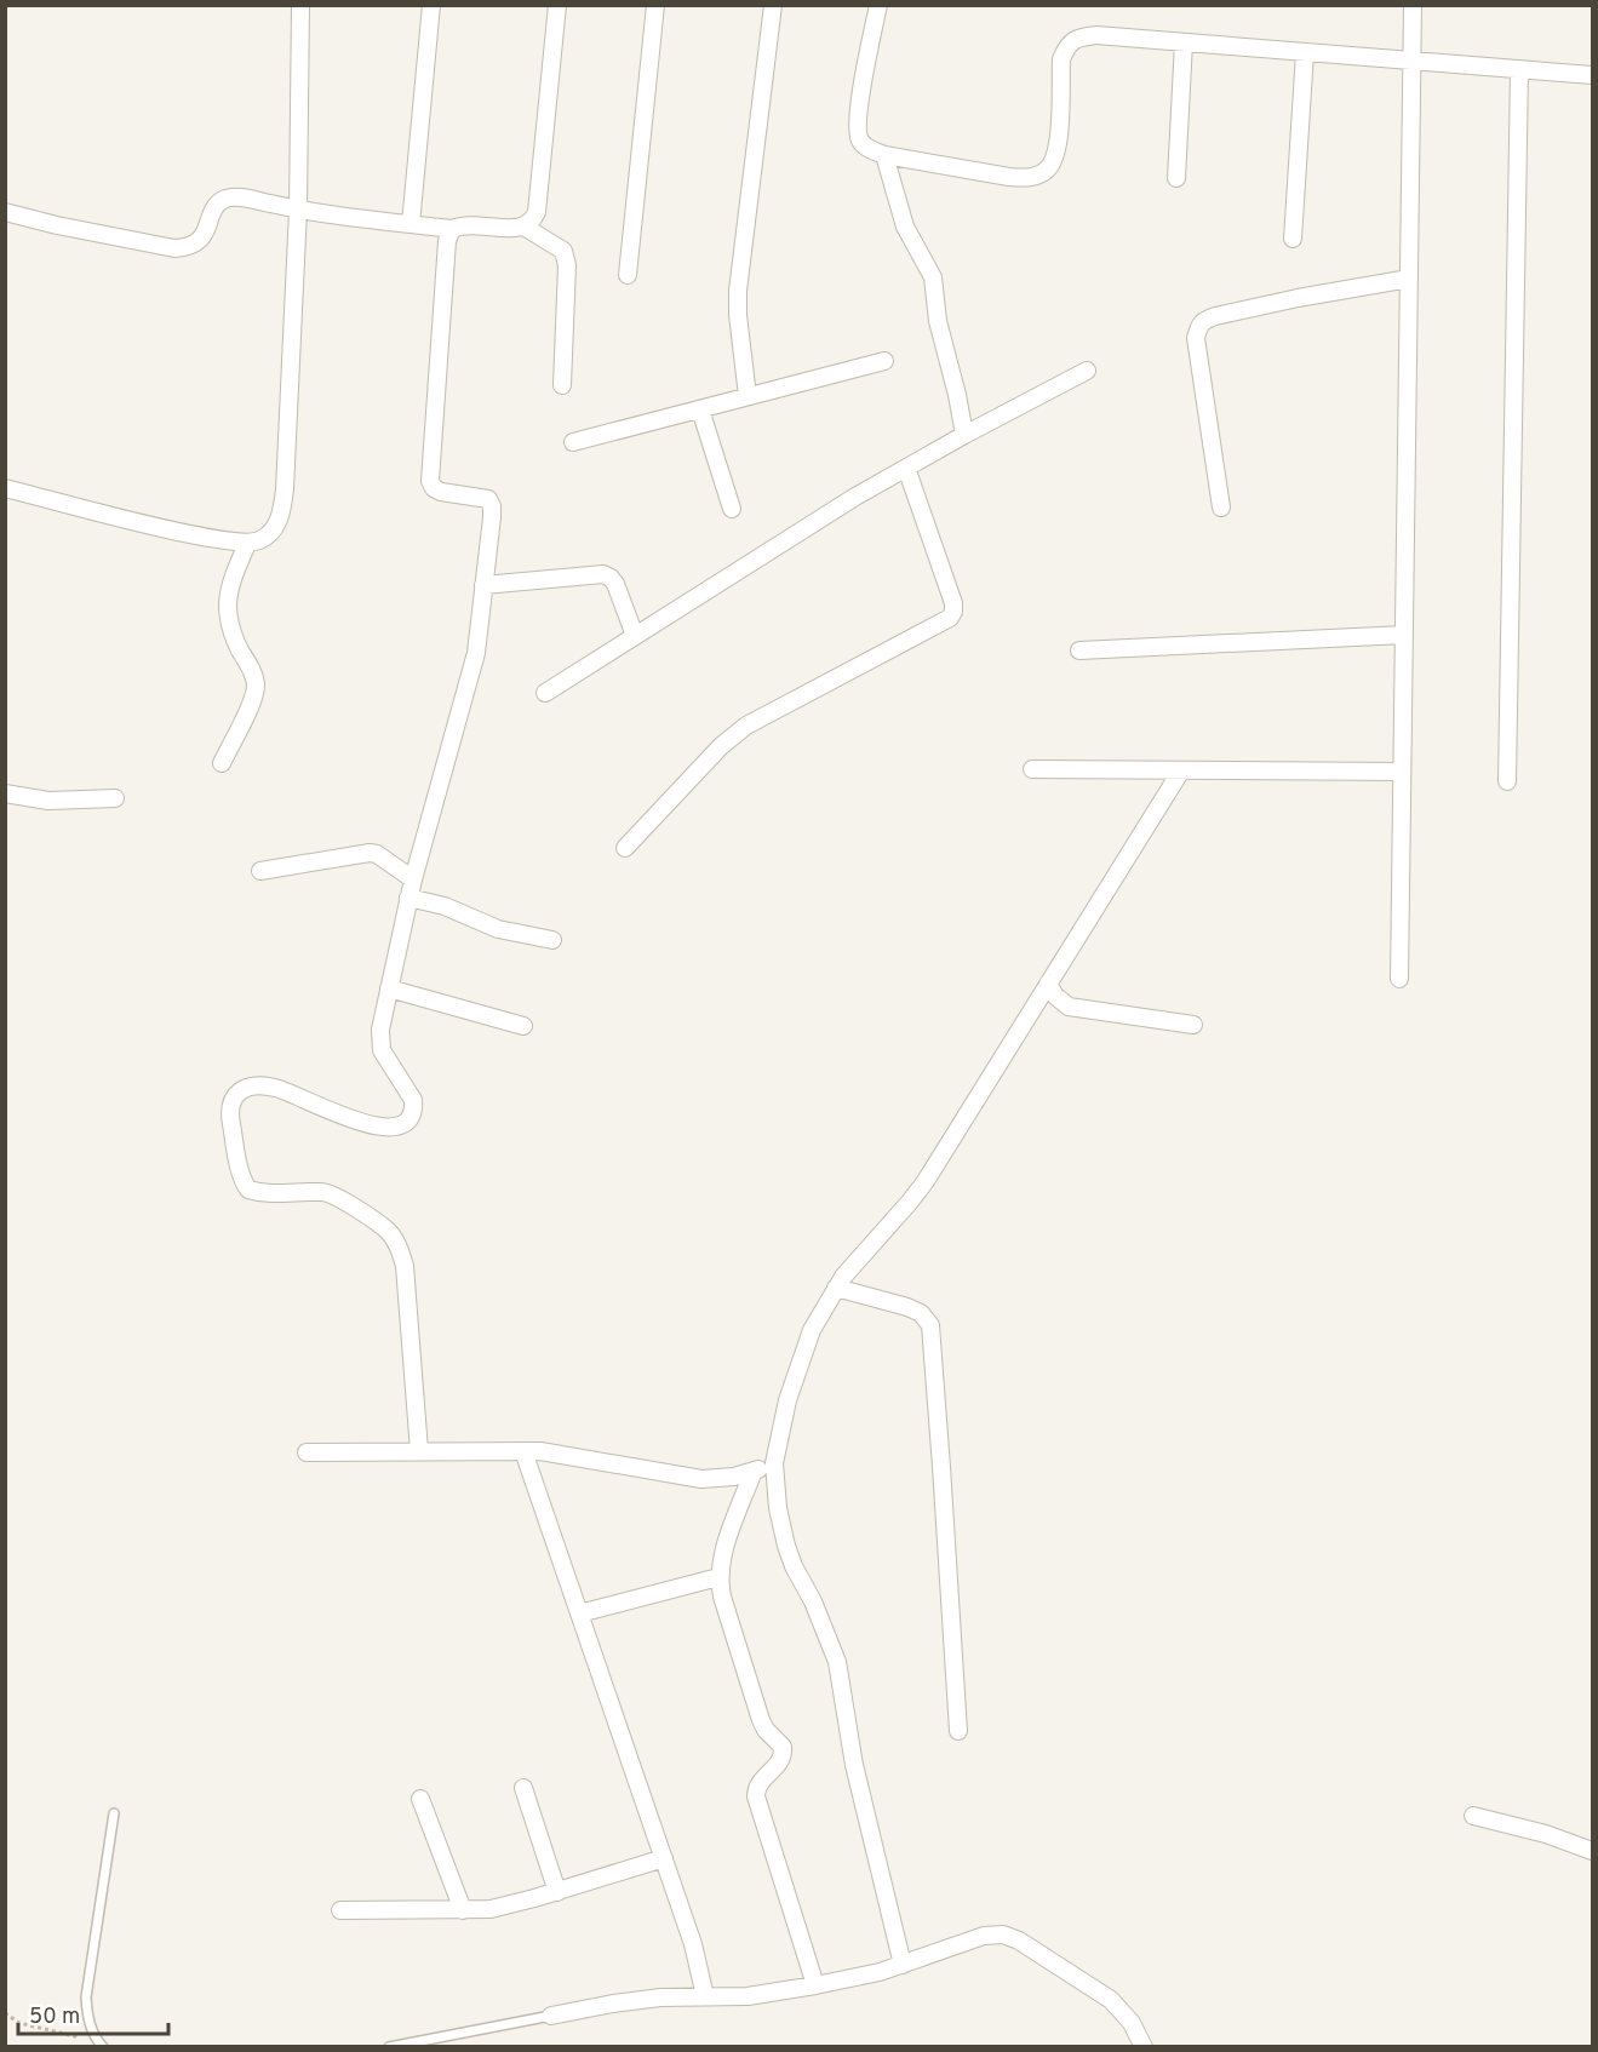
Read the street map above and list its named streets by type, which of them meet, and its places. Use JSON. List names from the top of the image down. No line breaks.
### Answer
{"scale_bar":"50 m"}
